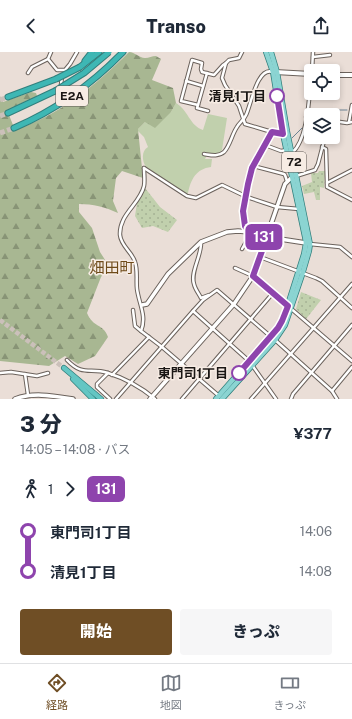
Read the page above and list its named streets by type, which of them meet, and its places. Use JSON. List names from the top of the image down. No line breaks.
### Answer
{"streets":{"highway":["E2A"],"main road":["72"]},"districts":["畑田町"],"places":["清見1丁目","東門司1丁目"],"lines":["bus line 131"],"page":{"header":"Transo","on_map":"131","heading":["3 分","14:05 – 14:08 · バス","¥377"],"legs":["1","131"],"list":[{"name":"東門司1丁目","value":"14:06"},{"name":"清見1丁目","value":"14:08"}],"buttons":["開始","きっぷ"],"tabs":["経路","地図","きっぷ"]}}
